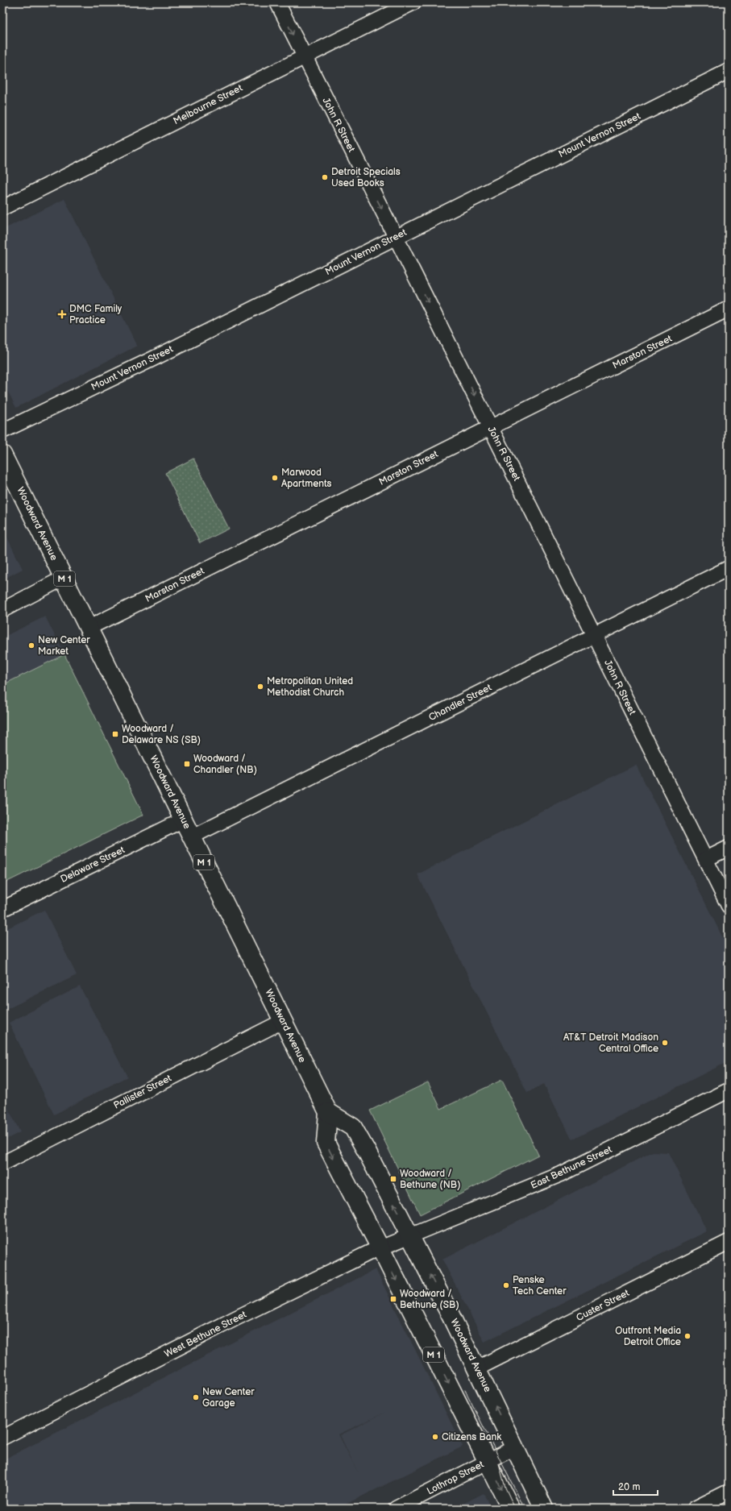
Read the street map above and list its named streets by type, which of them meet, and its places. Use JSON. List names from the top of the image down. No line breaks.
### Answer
{"streets":{"main road":["Woodward Avenue","M 1"],"street":["Melbourne Street","John R Street","Mount Vernon Street","Marston Street","Chandler Street","Delaware Street","Pallister Street","East Bethune Street","Custer Street","West Bethune Street","Lothrop Street"]},"crossings":[["Melbourne Street","John R Street"],["John R Street","Mount Vernon Street"],["John R Street","Marston Street"],["John R Street","Chandler Street"],["Marston Street","Woodward Avenue"],["Woodward Avenue","M 1"],["Woodward Avenue","Chandler Street"],["Woodward Avenue","Delaware Street"],["Woodward Avenue","Pallister Street"],["Woodward Avenue","East Bethune Street"],["Woodward Avenue","Custer Street"],["Woodward Avenue","West Bethune Street"],["Woodward Avenue","Lothrop Street"],["M 1","West Bethune Street"],["M 1","Lothrop Street"],["East Bethune Street","West Bethune Street"]],"one_way":["John R Street"],"places":{"other":["Detroit Specials Used Books","Marwood Apartments","New Center Market","Metropolitan United Methodist Church","AT&T Detroit Madison Central Office","Penske Tech Center","Outfront Media Detroit Office","New Center Garage","Citizens Bank"],"health":["DMC Family Practice"],"transit":["Woodward / Delaware NS (SB)","Woodward / Chandler (NB)","Woodward / Bethune (NB)","Woodward / Bethune (SB)"]},"scale_bar":"20 m"}
